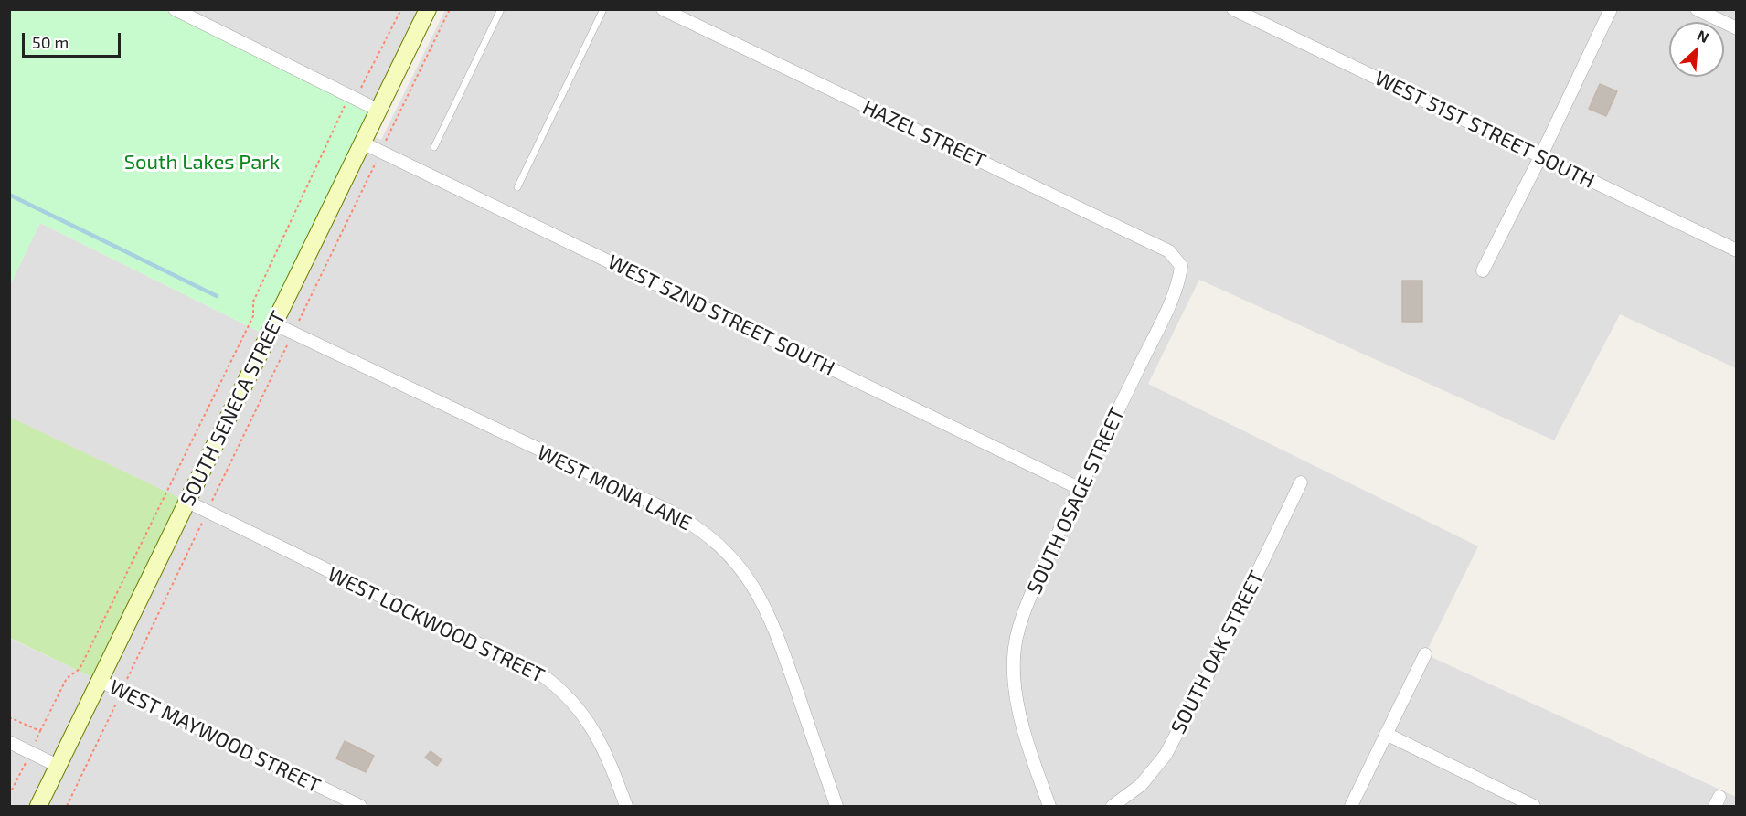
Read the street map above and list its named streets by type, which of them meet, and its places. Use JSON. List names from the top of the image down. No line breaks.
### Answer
{"streets":{"street":["WEST 51ST STREET SOUTH","HAZEL STREET","WEST 52ND STREET SOUTH","SOUTH SENECA STREET","WEST MONA LANE","SOUTH OSAGE STREET","WEST LOCKWOOD STREET","SOUTH OAK STREET","WEST MAYWOOD STREET"]},"crossings":[["HAZEL STREET","SOUTH OSAGE STREET"],["WEST 52ND STREET SOUTH","SOUTH SENECA STREET"],["WEST 52ND STREET SOUTH","SOUTH OSAGE STREET"],["SOUTH SENECA STREET","WEST MONA LANE"],["SOUTH SENECA STREET","WEST LOCKWOOD STREET"],["SOUTH SENECA STREET","WEST MAYWOOD STREET"]],"parks":["South Lakes Park"],"scale_bar":"50 m","north":"top right"}
